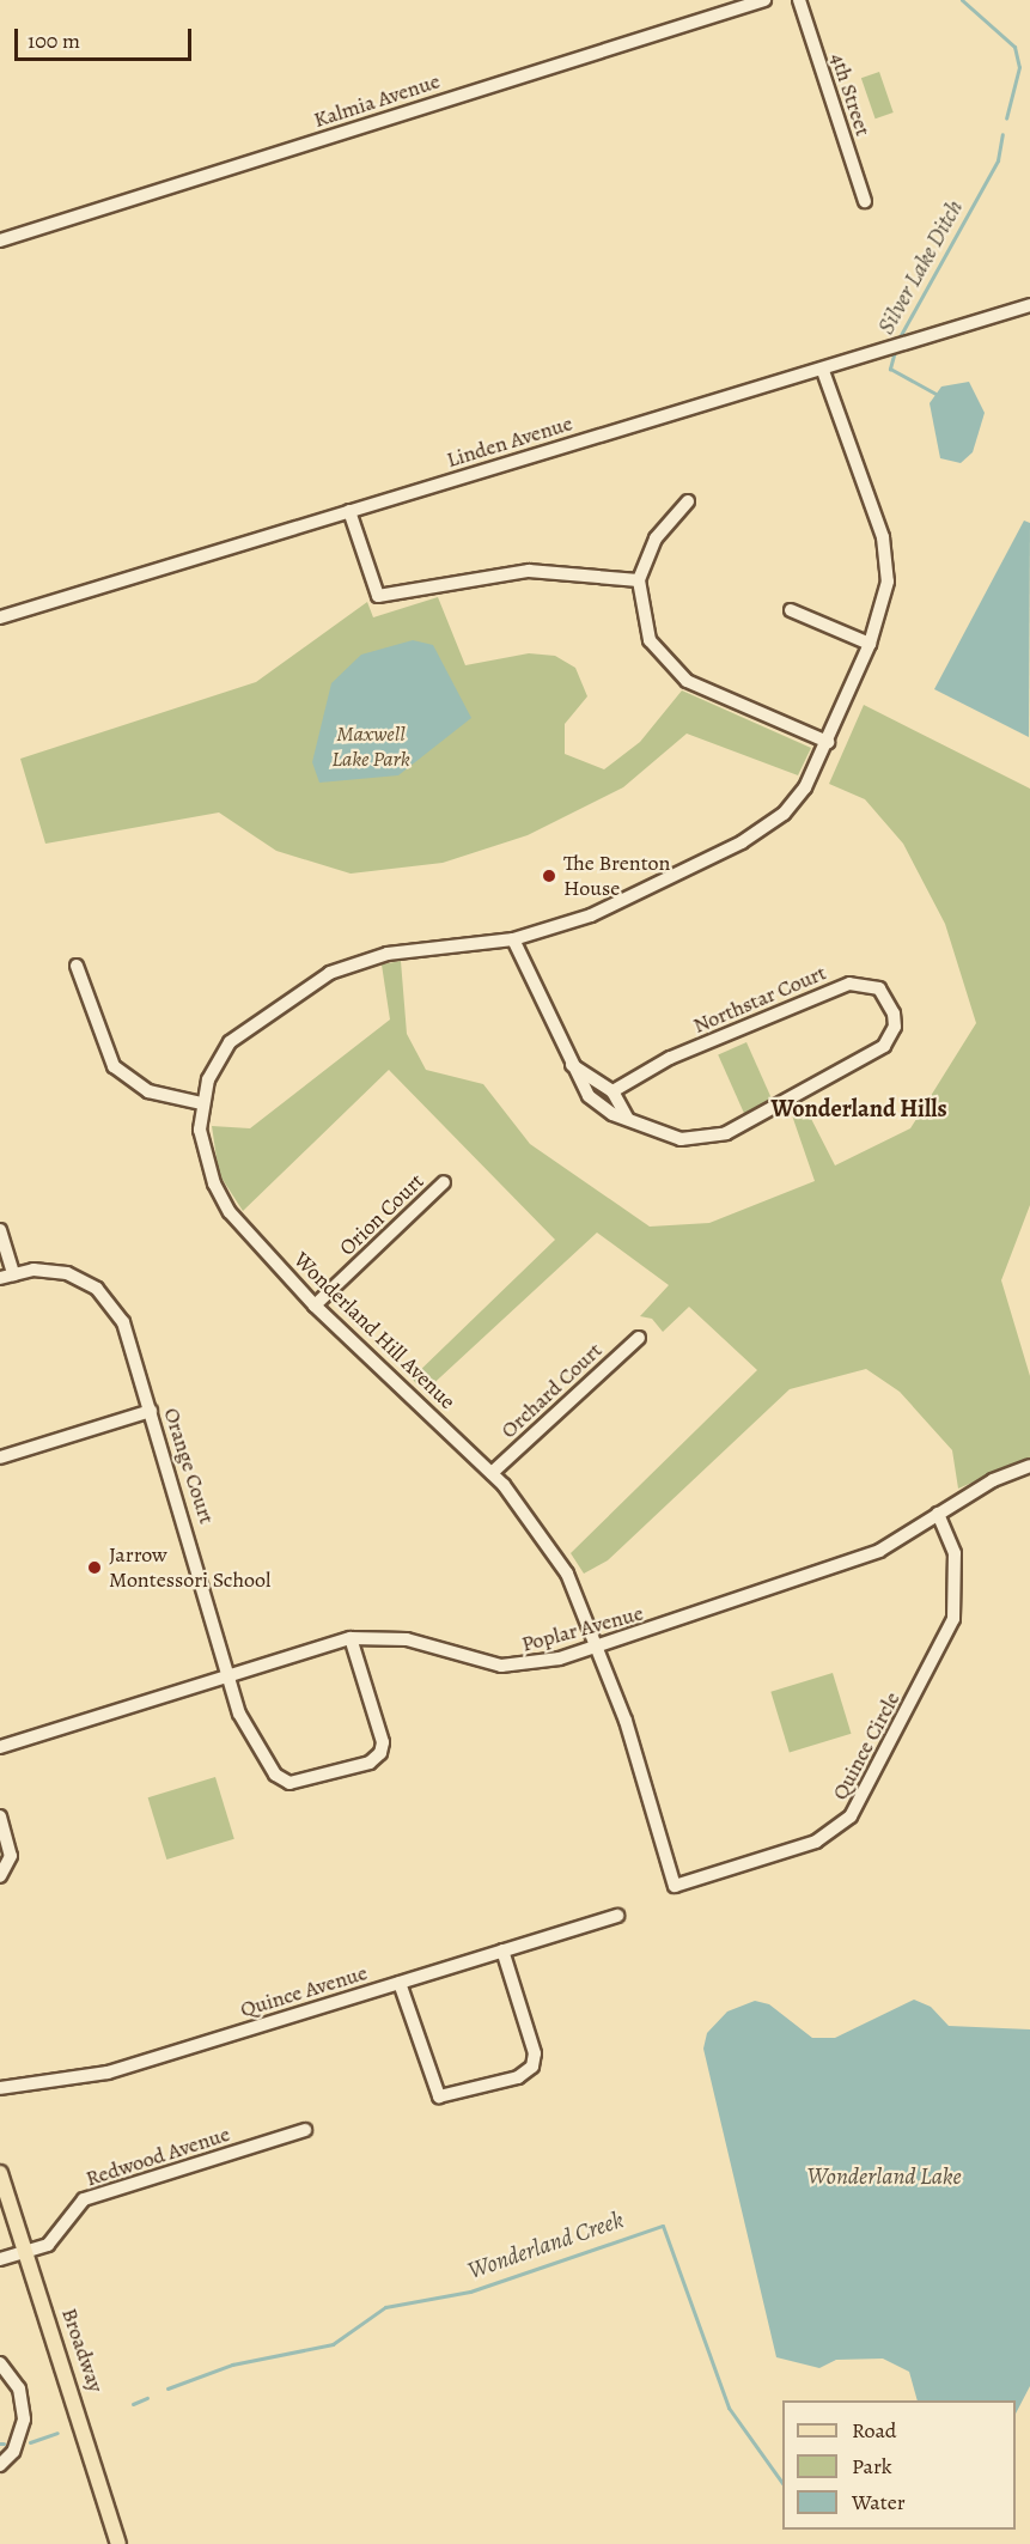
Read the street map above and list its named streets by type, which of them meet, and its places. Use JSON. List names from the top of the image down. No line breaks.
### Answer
{"streets":{"main road":["Broadway"],"street":["4th Street","Kalmia Avenue","Linden Avenue","Northstar Court","Orion Court","Wonderland Hill Avenue","Orchard Court","Orange Court","Poplar Avenue","Quince Circle","Quince Avenue","Redwood Avenue"]},"crossings":[["Linden Avenue","Wonderland Hill Avenue"],["Northstar Court","Wonderland Hill Avenue"],["Orion Court","Wonderland Hill Avenue"],["Wonderland Hill Avenue","Orchard Court"],["Wonderland Hill Avenue","Poplar Avenue"],["Wonderland Hill Avenue","Quince Circle"],["Orange Court","Poplar Avenue"],["Poplar Avenue","Quince Circle"],["Redwood Avenue","Broadway"]],"districts":["Wonderland Hills"],"water":["Silver Lake Ditch","Wonderland Lake","Wonderland Creek"],"parks":["Maxwell Lake Park"],"places":["The Brenton House","Jarrow Montessori School"],"legend":["Road","Park","Water"],"scale_bar":"100 m"}
